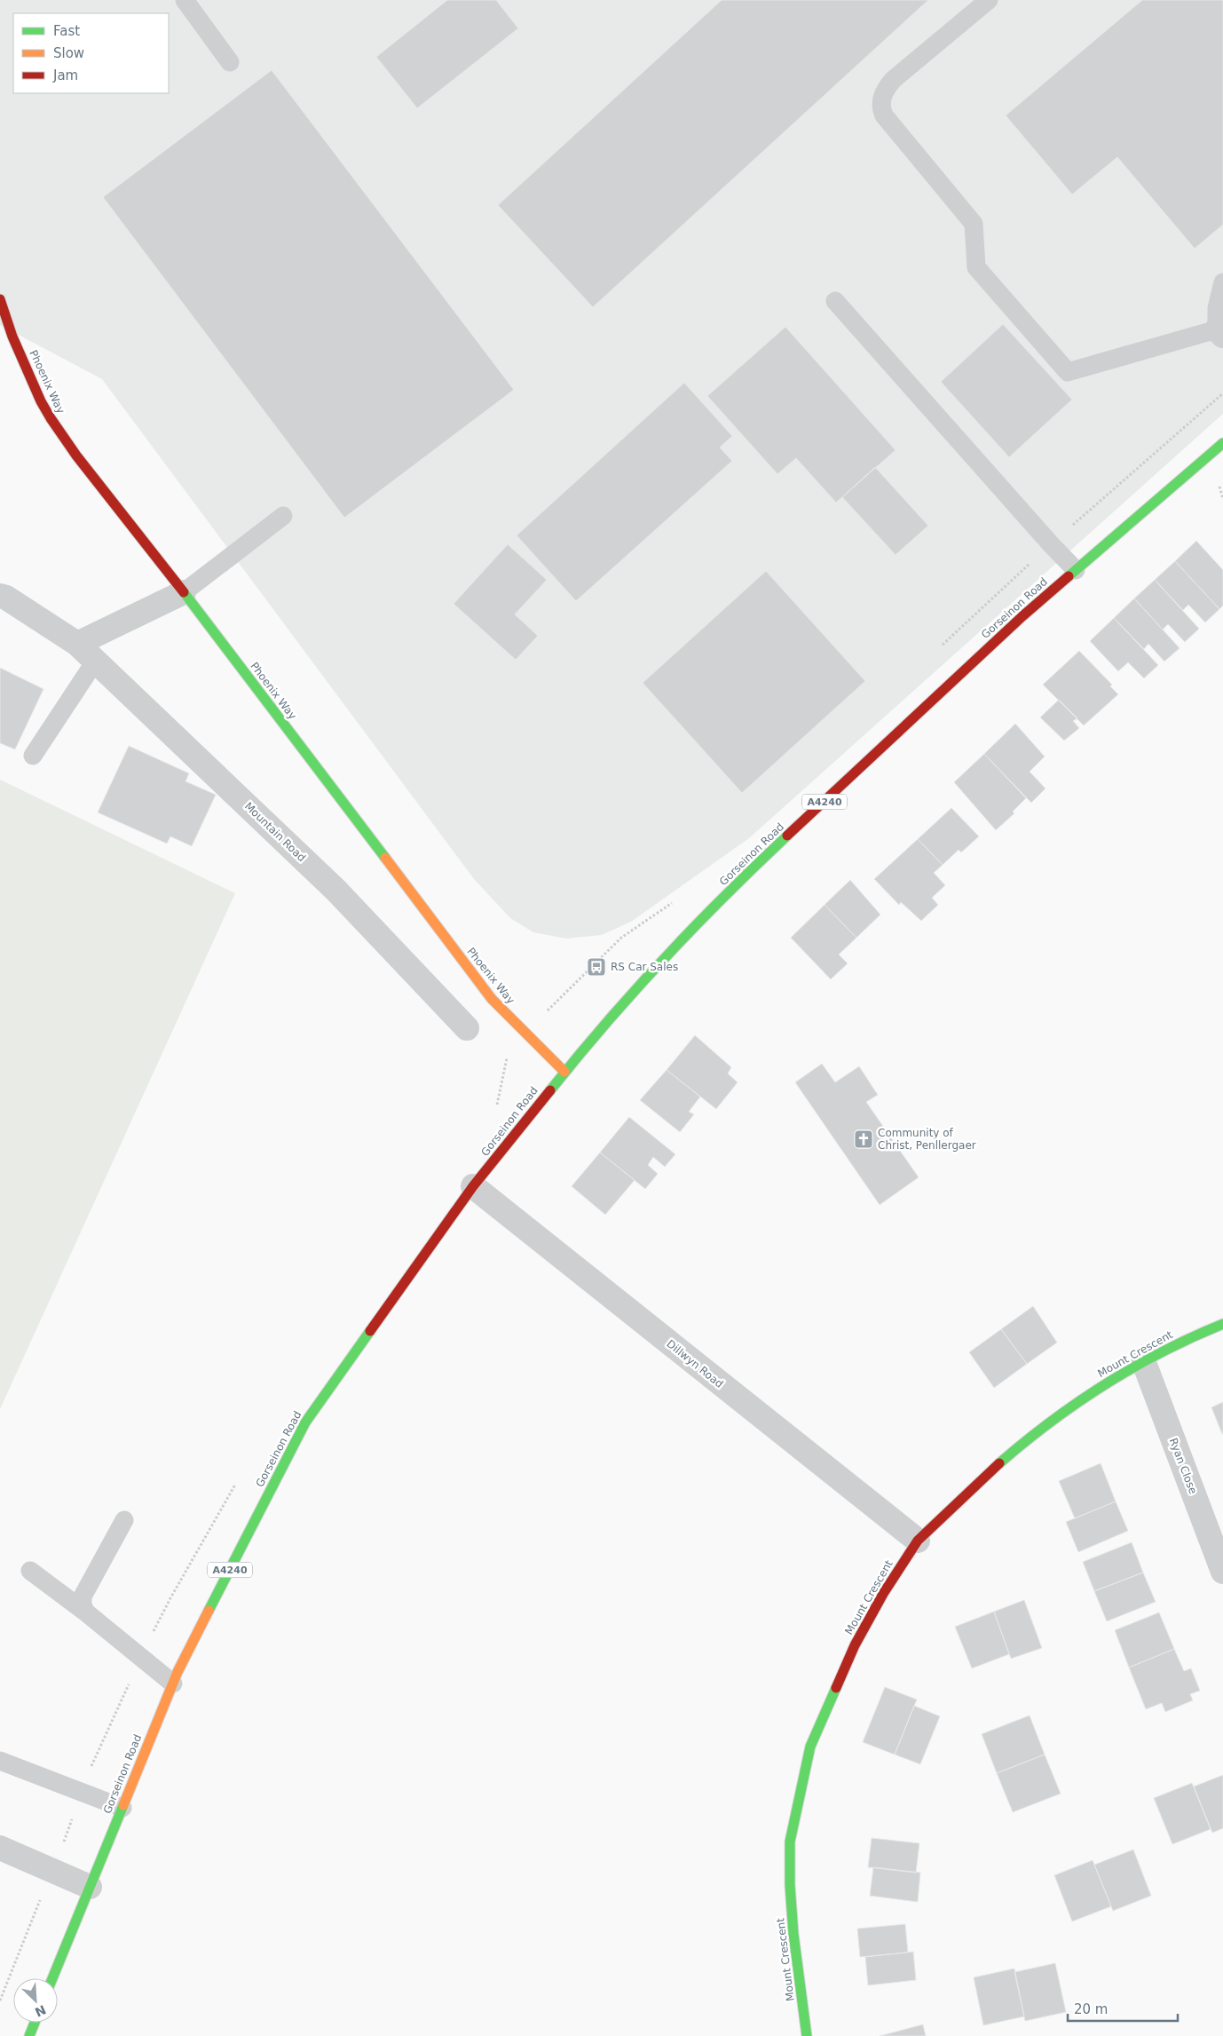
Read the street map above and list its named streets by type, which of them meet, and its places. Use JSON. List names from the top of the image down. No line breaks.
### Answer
{"streets":{"main road":["Phoenix Way","Gorseinon Road","A4240","Mount Crescent"],"street":["Mountain Road","Dillwyn Road","Ryan Close"]},"crossings":[["Phoenix Way","Gorseinon Road"],["Gorseinon Road","Dillwyn Road"],["Mount Crescent","Dillwyn Road"],["Mount Crescent","Ryan Close"]],"places":{"bus stop":["RS Car Sales"],"church":["Community of Christ, Penllergaer"]},"legend":["Fast","Slow","Jam"],"scale_bar":"20 m","north":"bottom right"}
